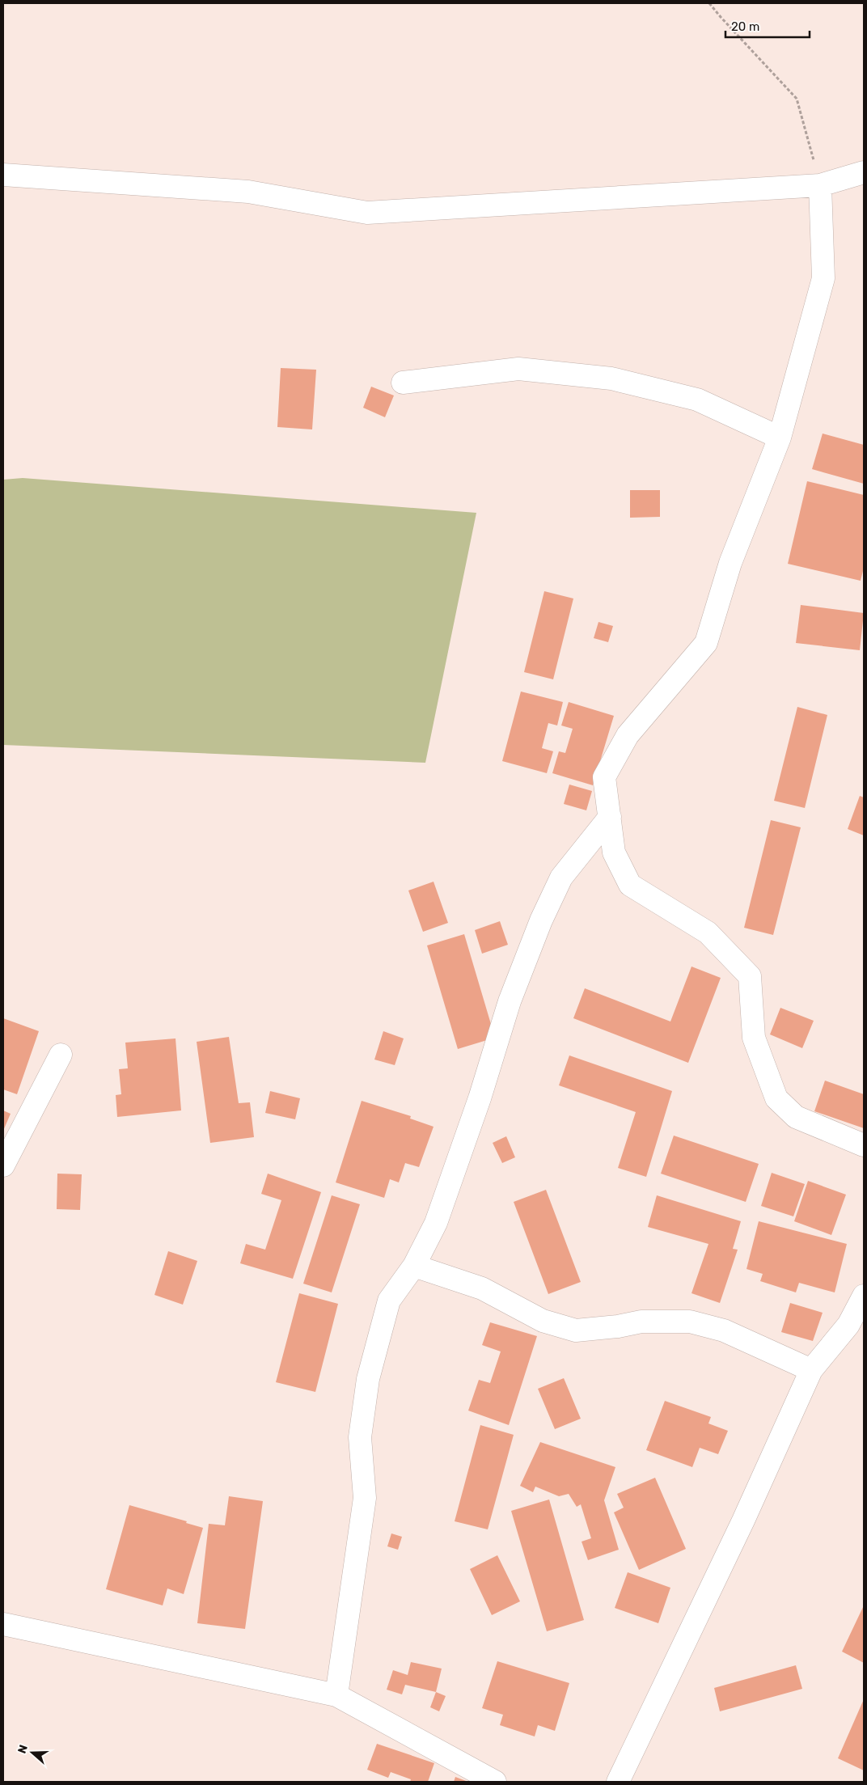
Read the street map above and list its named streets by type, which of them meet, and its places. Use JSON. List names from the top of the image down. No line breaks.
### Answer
{"scale_bar":"20 m","north":"left"}
